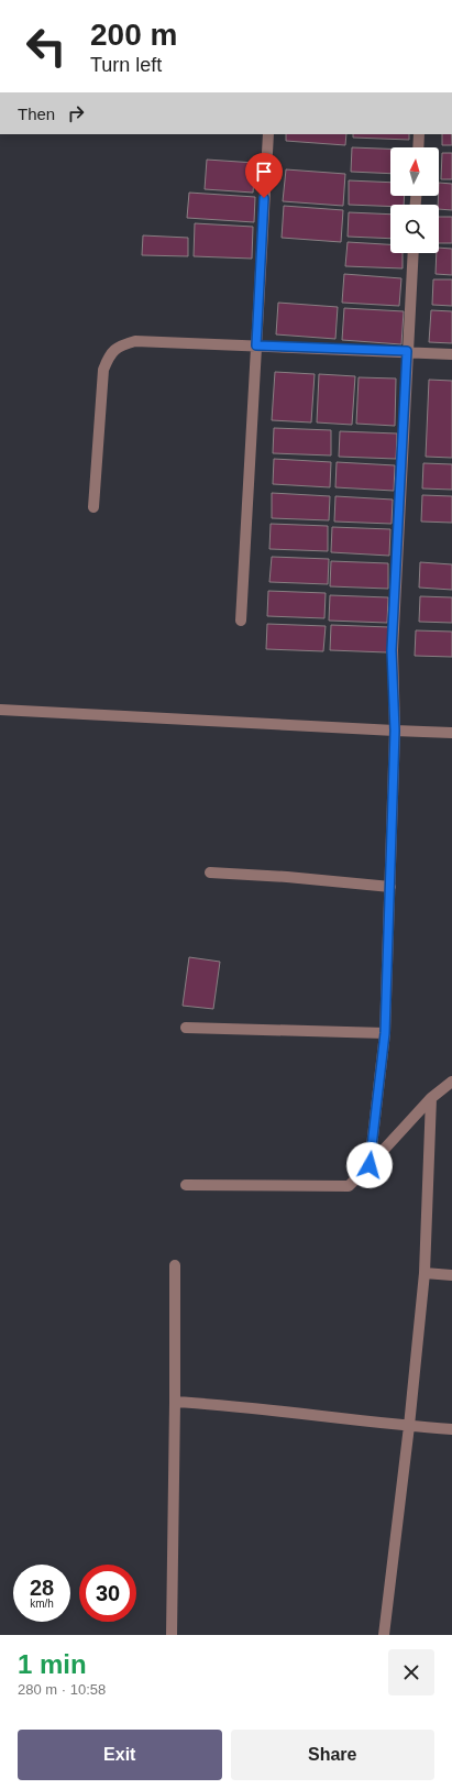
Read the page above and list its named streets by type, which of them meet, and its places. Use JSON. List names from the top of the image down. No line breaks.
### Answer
{"north":"top","page":{"turn":["200 m","Turn left"],"then":"Then","speed":"28 km/h","limit":"30","heading":["1 min","280 m · 10:58"],"buttons":["Exit","Share"]}}
